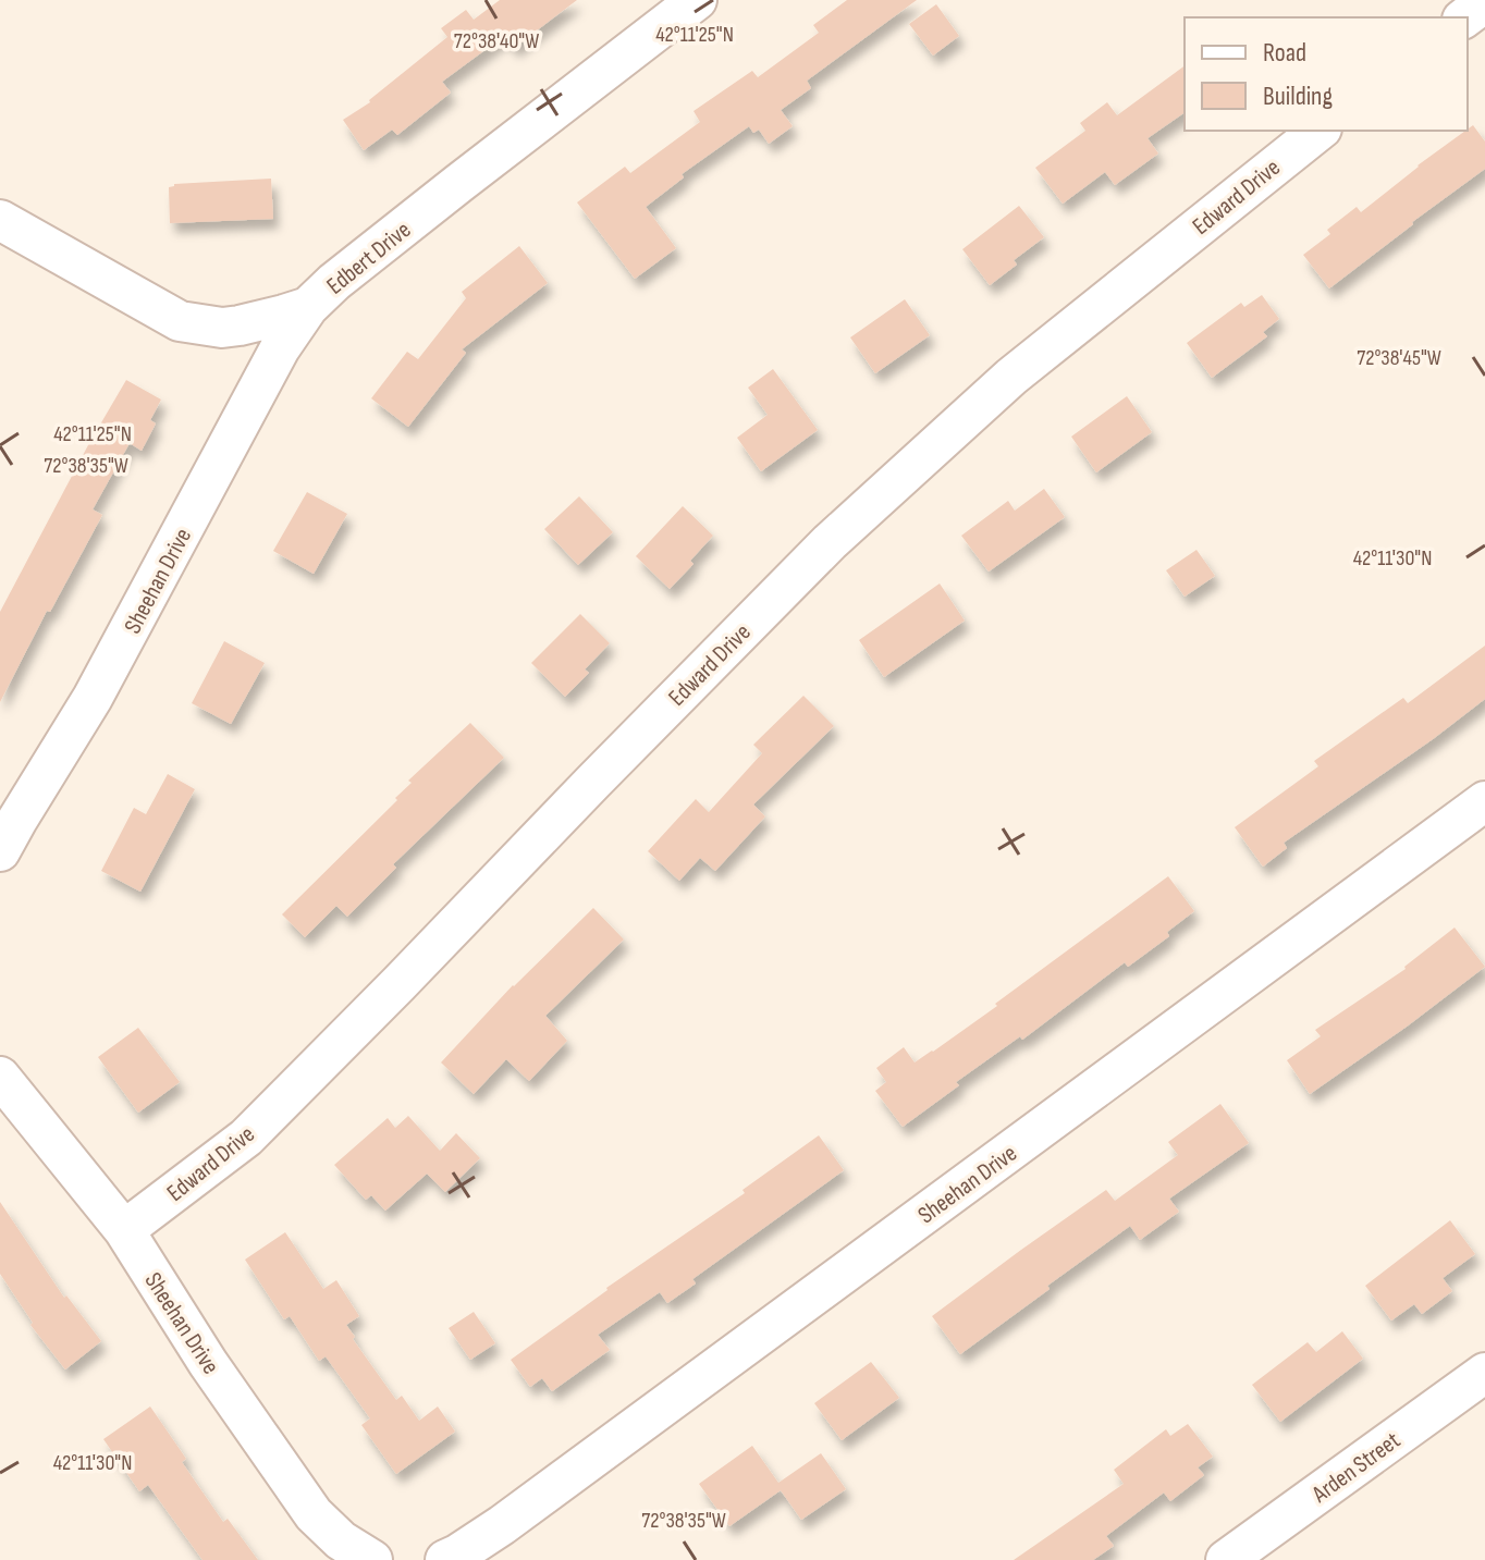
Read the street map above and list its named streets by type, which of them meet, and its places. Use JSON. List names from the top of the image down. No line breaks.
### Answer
{"streets":{"street":["Edward Drive","Edbert Drive","Sheehan Drive","Arden Street"]},"crossings":[["Edward Drive","Sheehan Drive"],["Edbert Drive","Sheehan Drive"]],"legend":["Road","Building"],"coordinates":["42°11'25\"N","72°38'40\"W","72°38'45\"W","72°38'35\"W","42°11'30\"N"]}
